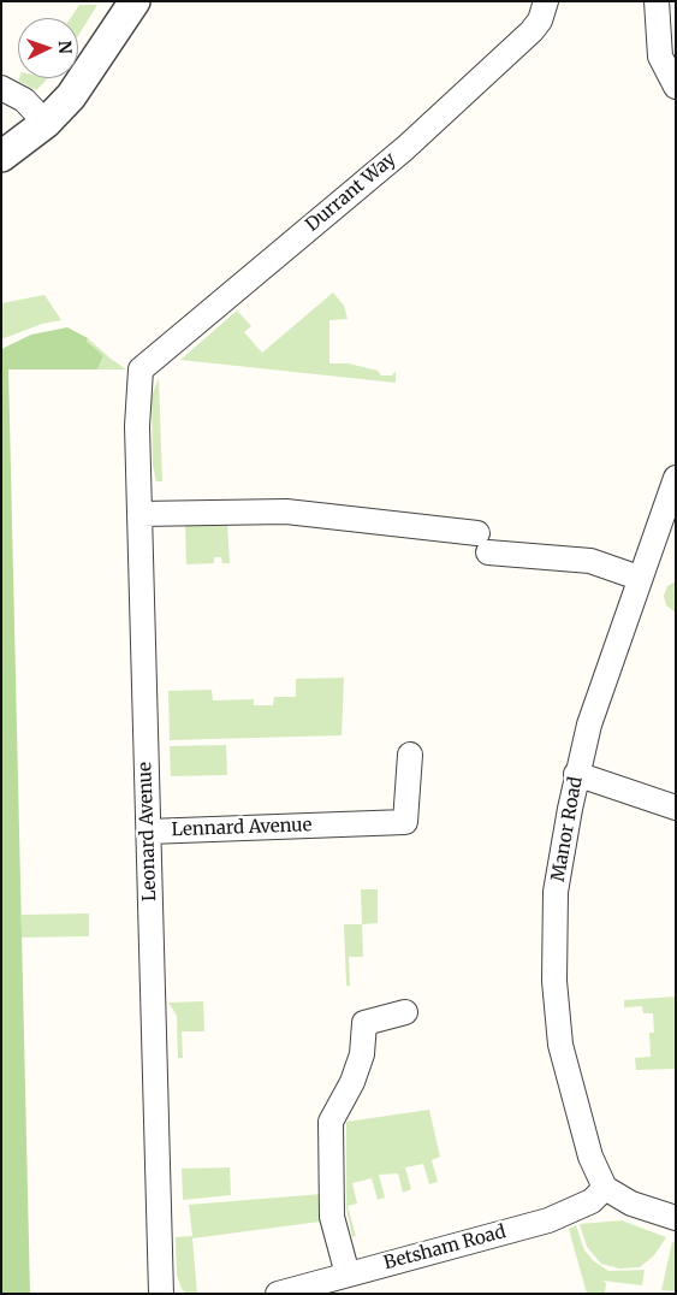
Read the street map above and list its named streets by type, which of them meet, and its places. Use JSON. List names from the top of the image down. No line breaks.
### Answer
{"streets":{"street":["Durrant Way","Lennard Avenue","Manor Road","Leonard Avenue","Betsham Road"]},"crossings":[["Durrant Way","Leonard Avenue"],["Lennard Avenue","Leonard Avenue"],["Manor Road","Betsham Road"]],"north":"right"}
